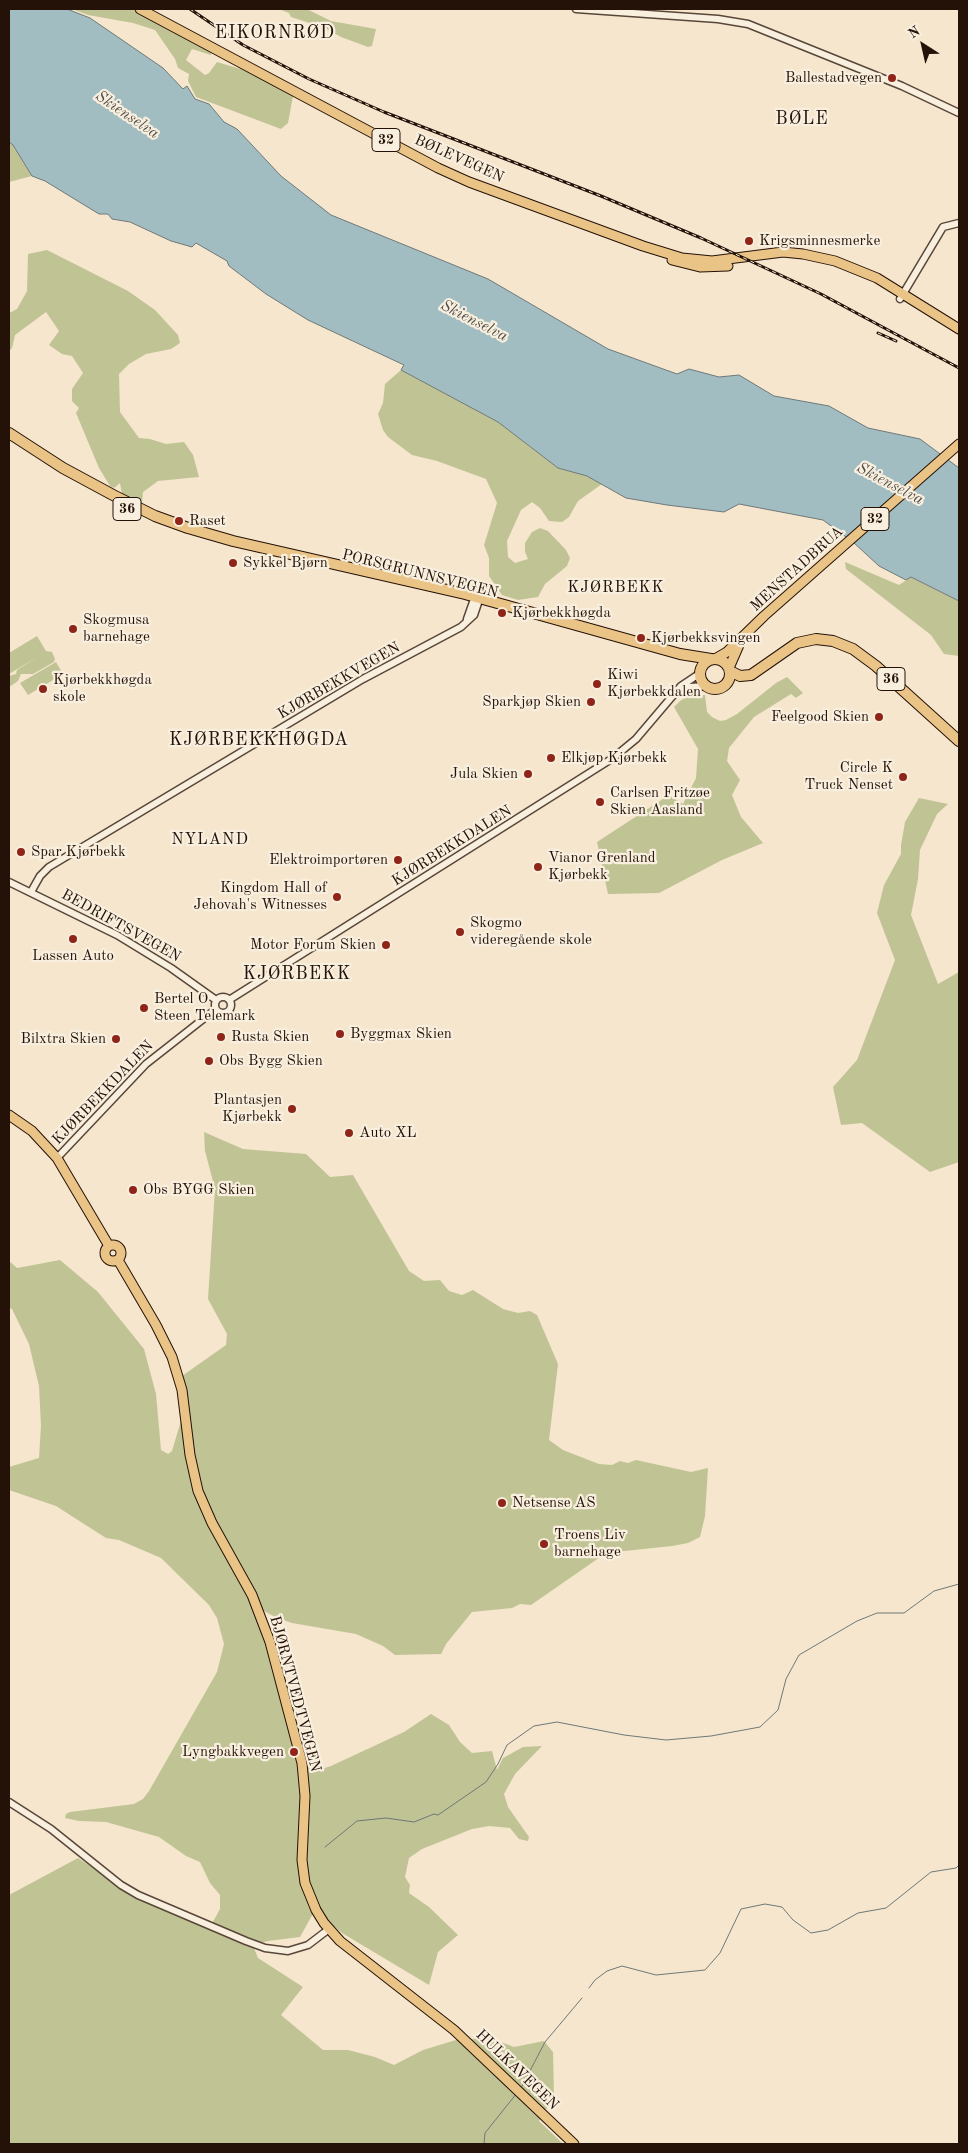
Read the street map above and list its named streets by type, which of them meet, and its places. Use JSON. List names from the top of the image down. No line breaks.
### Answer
{"streets":{"highway":["36","PORSGRUNNSVEGEN"],"main road":["32","BØLEVEGEN","MENSTADBRUA","BJØRNTVEDTVEGEN","HULKAVEGEN"],"street":["KJØRBEKKVEGEN","KJØRBEKKDALEN","BEDRIFTSVEGEN"]},"crossings":[["32","BØLEVEGEN"],["36","MENSTADBRUA"],["36","PORSGRUNNSVEGEN"],["36","KJØRBEKKDALEN"],["MENSTADBRUA","PORSGRUNNSVEGEN"],["MENSTADBRUA","KJØRBEKKDALEN"],["PORSGRUNNSVEGEN","KJØRBEKKVEGEN"],["PORSGRUNNSVEGEN","KJØRBEKKDALEN"],["KJØRBEKKVEGEN","BEDRIFTSVEGEN"],["KJØRBEKKDALEN","BEDRIFTSVEGEN"],["KJØRBEKKDALEN","BJØRNTVEDTVEGEN"],["BJØRNTVEDTVEGEN","HULKAVEGEN"]],"districts":["EIKORNRØD","BØLE","KJØRBEKK","KJØRBEKKHØGDA","NYLAND","KJØRBEKK"],"water":["Skienselva"],"places":["Ballestadvegen","Krigsminnesmerke","Raset","Sykkel Bjørn","Kjørbekkhøgda","Skogmusa barnehage","Kjørbekksvingen","Kiwi Kjørbekkdalen","Kjørbekkhøgda skole","Sparkjøp Skien","Feelgood Skien","Elkjøp Kjørbekk","Jula Skien","Circle K Truck Nenset","Carlsen Fritzøe Skien Aasland","Spar Kjørbekk","Elektroimportøren","Vianor Grenland Kjørbekk","Kingdom Hall of Jehovah's Witnesses","Skogmo videregående skole","Lassen Auto","Motor Forum Skien","Bertel O Steen Telemark","Byggmax Skien","Rusta Skien","Bilxtra Skien","Obs Bygg Skien","Plantasjen Kjørbekk","Auto XL","Obs BYGG Skien","Netsense AS","Troens Liv barnehage","Lyngbakkvegen"],"north":"top left"}
